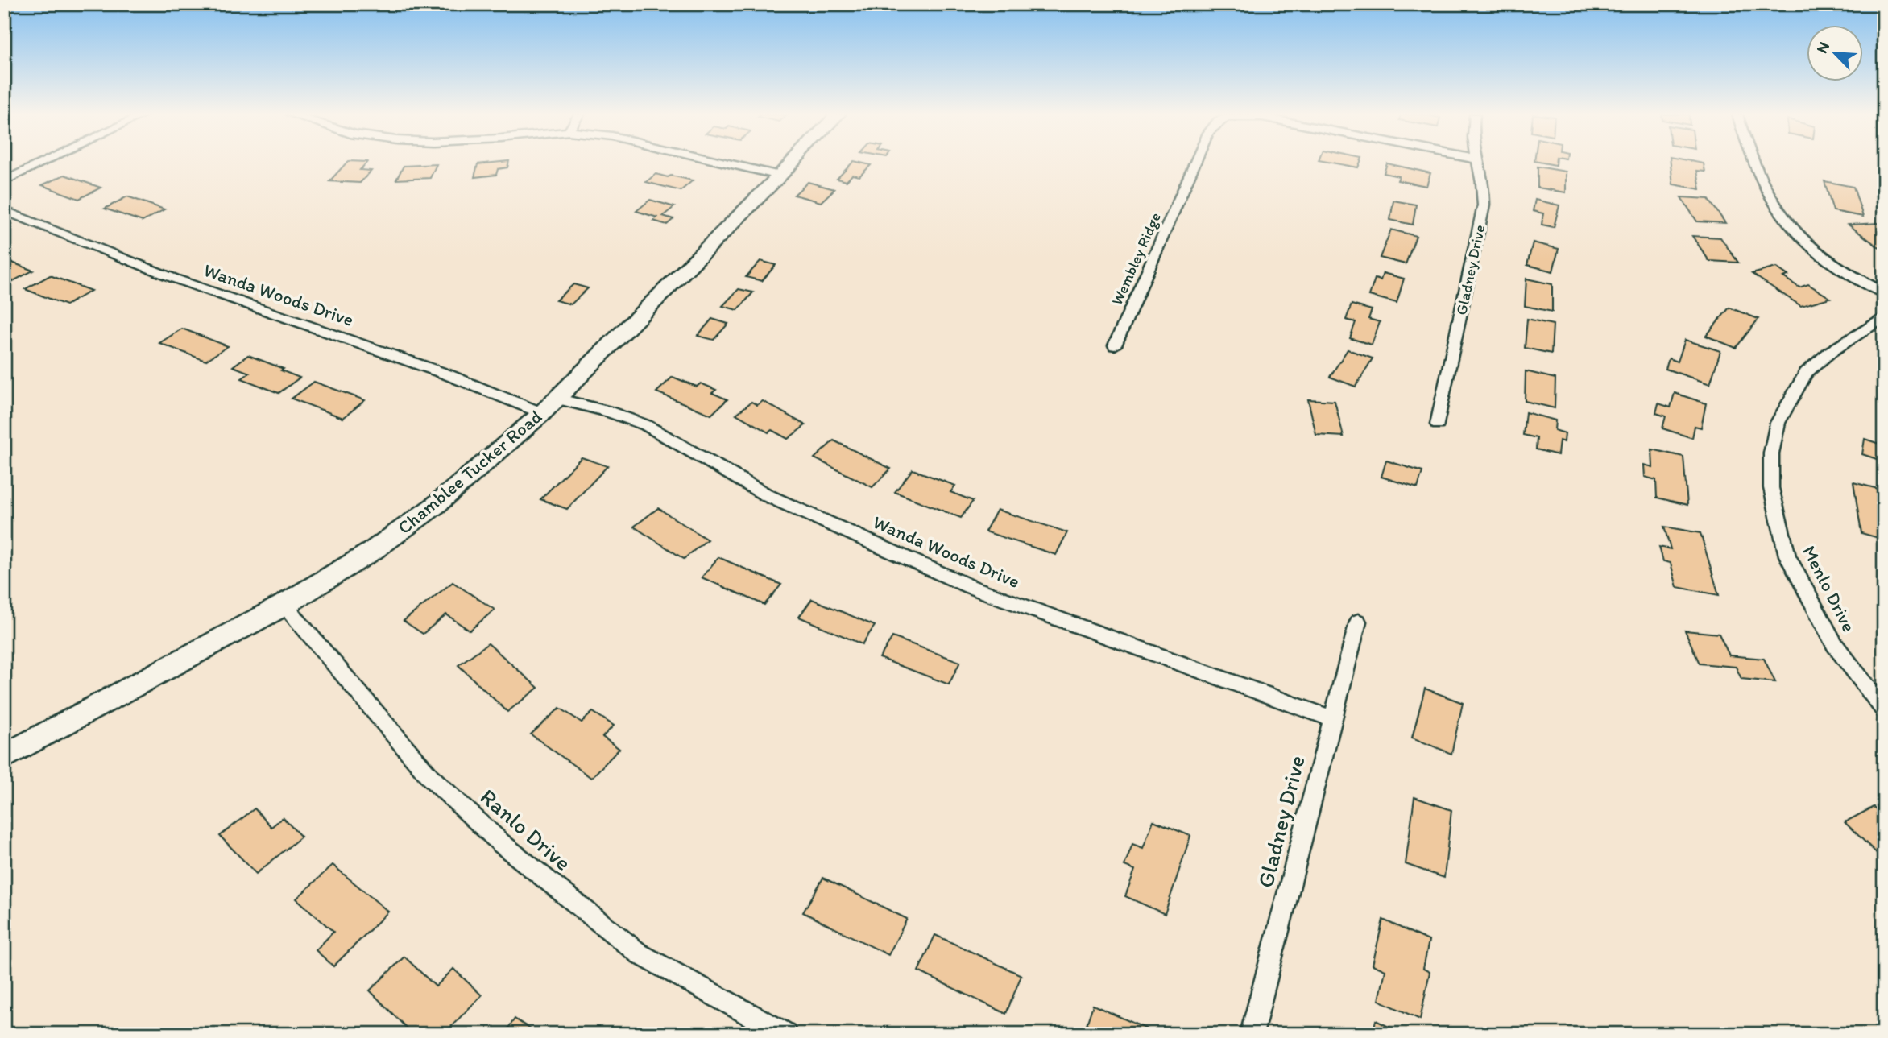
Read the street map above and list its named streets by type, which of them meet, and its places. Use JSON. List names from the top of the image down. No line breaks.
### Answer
{"streets":{"main road":["Chamblee Tucker Road"],"street":["Wembley Ridge","Gladney Drive","Wanda Woods Drive","Menlo Drive","Ranlo Drive"]},"crossings":[["Gladney Drive","Wanda Woods Drive"],["Wanda Woods Drive","Chamblee Tucker Road"],["Chamblee Tucker Road","Ranlo Drive"]],"north":"top left"}
